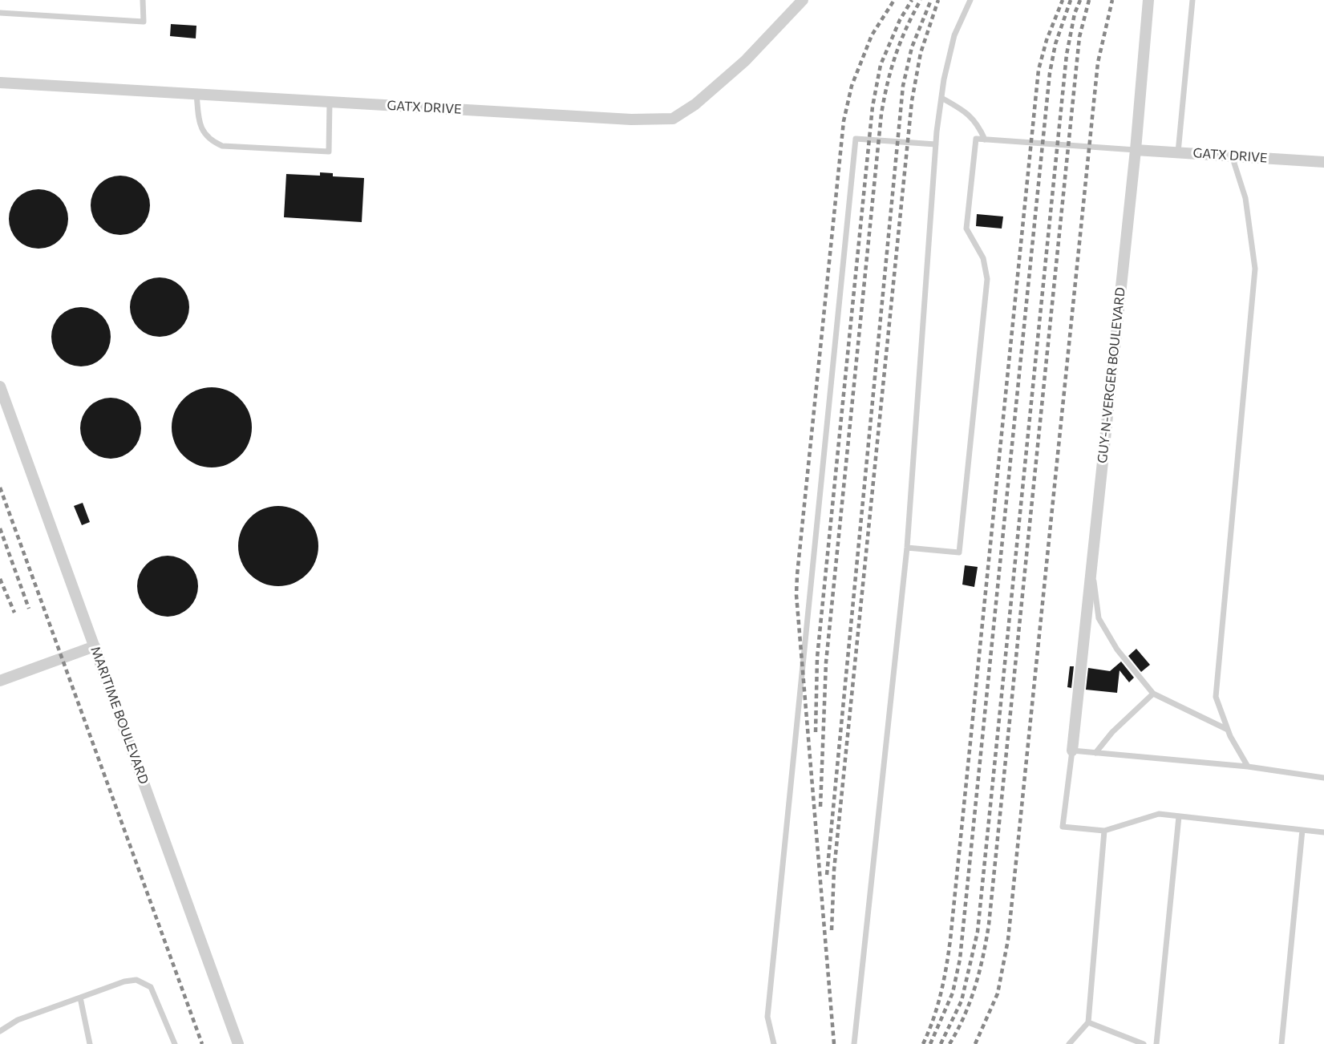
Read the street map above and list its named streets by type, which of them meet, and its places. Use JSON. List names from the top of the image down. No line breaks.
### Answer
{"streets":{"street":["GATX DRIVE","GUY-N-VERGER BOULEVARD","MARITIME BOULEVARD"]},"crossings":[["GATX DRIVE","GUY-N-VERGER BOULEVARD"]]}
